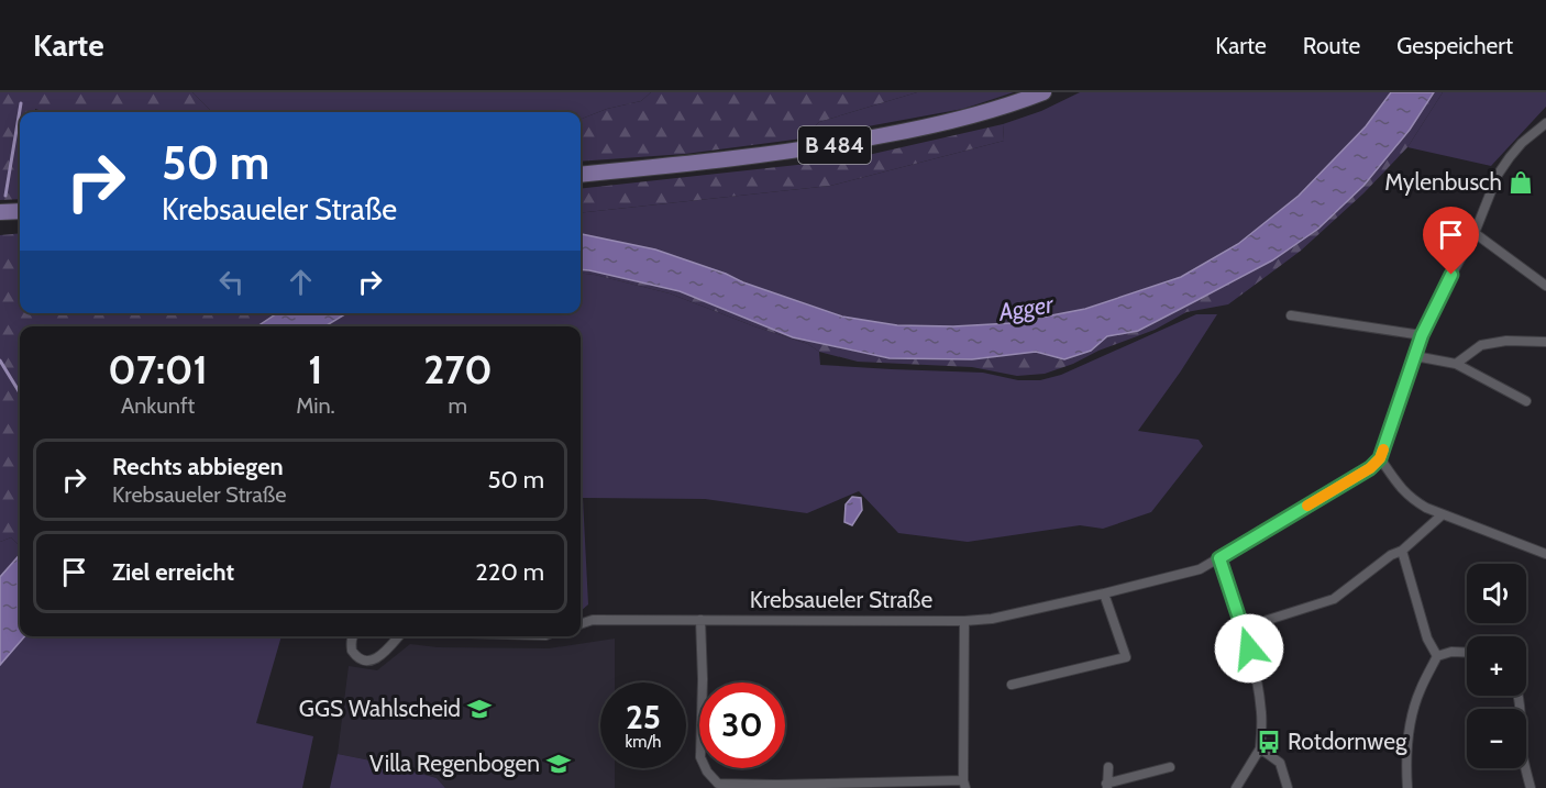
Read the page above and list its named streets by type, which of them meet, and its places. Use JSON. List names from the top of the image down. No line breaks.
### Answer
{"streets":{"main road":["B 484"],"street":["Krebsaueler Straße"]},"water":["Agger"],"places":{"shop":["Mylenbusch"],"school or university":["GGS Wahlscheid","Villa Regenbogen"],"bus stop":["Rotdornweg"]},"page":{"header":"Karte","nav":["Karte","Route","Gespeichert"],"turn":["50 m","Krebsaueler Straße"],"eta":["07:01","Ankunft","1","Min.","270","m"],"list":[{"name":"Rechts abbiegen","note":"Krebsaueler Straße","value":"50 m"},{"name":"Ziel erreicht","value":"220 m"}],"map_buttons":["+","−"],"speed":"25 km/h","limit":"30"}}
